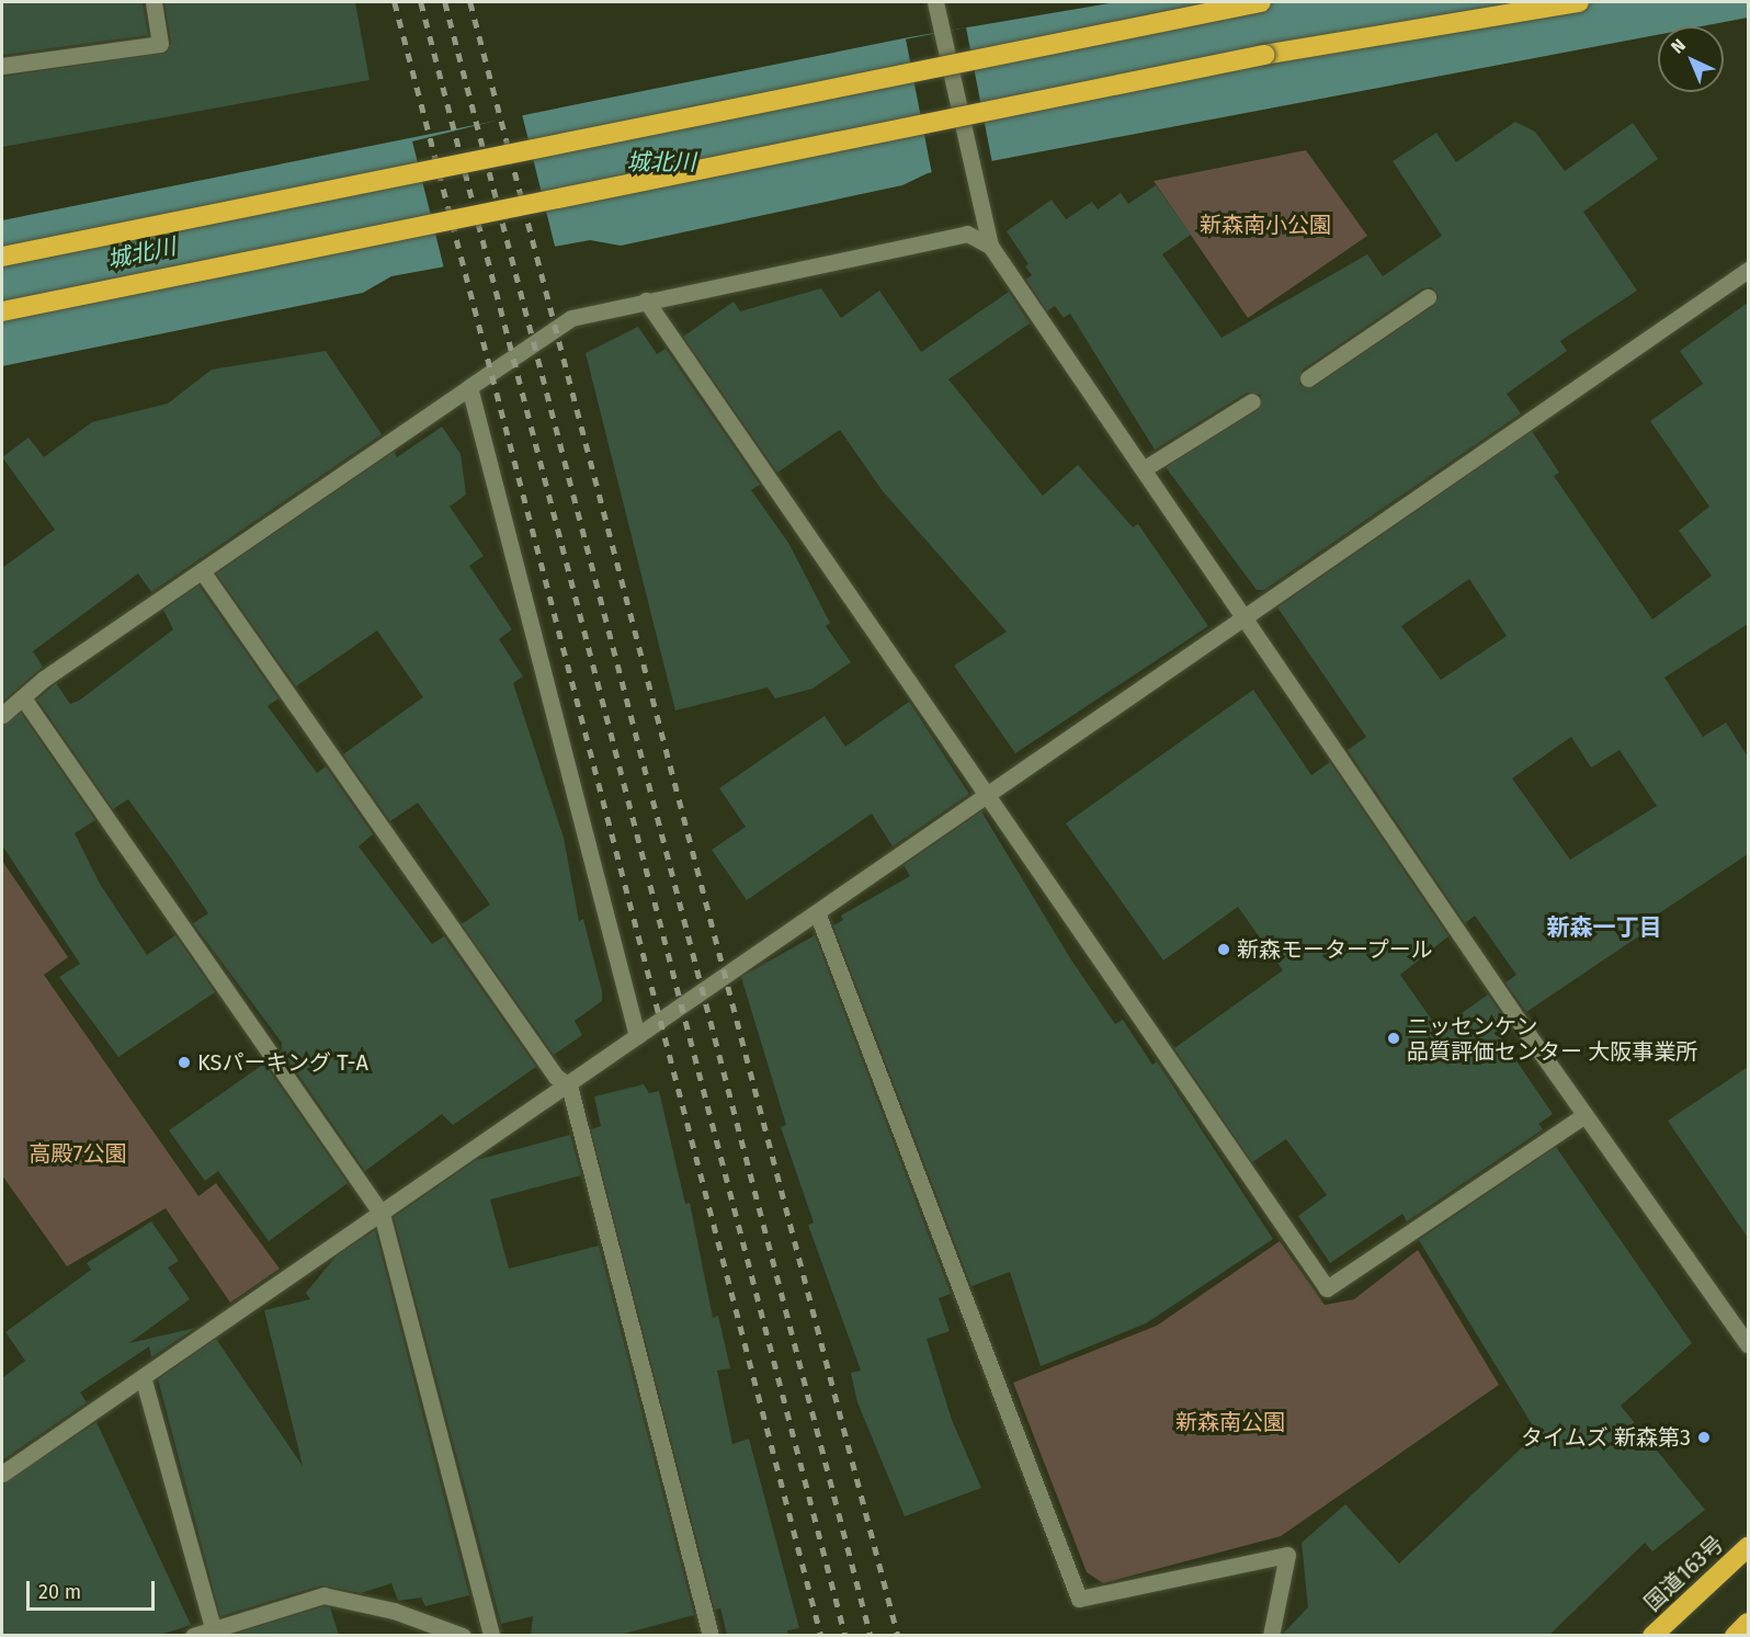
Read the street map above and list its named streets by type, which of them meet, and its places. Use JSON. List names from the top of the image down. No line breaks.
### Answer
{"streets":{"highway":["国道163号"]},"districts":["新森一丁目"],"water":["城北川"],"parks":["新森南小公園","高殿7公園","新森南公園"],"places":["新森モータープール","ニッセンケン 品質評価センター 大阪事業所","KSパーキング T-A","タイムズ 新森第3"],"scale_bar":"20 m","north":"top left"}
